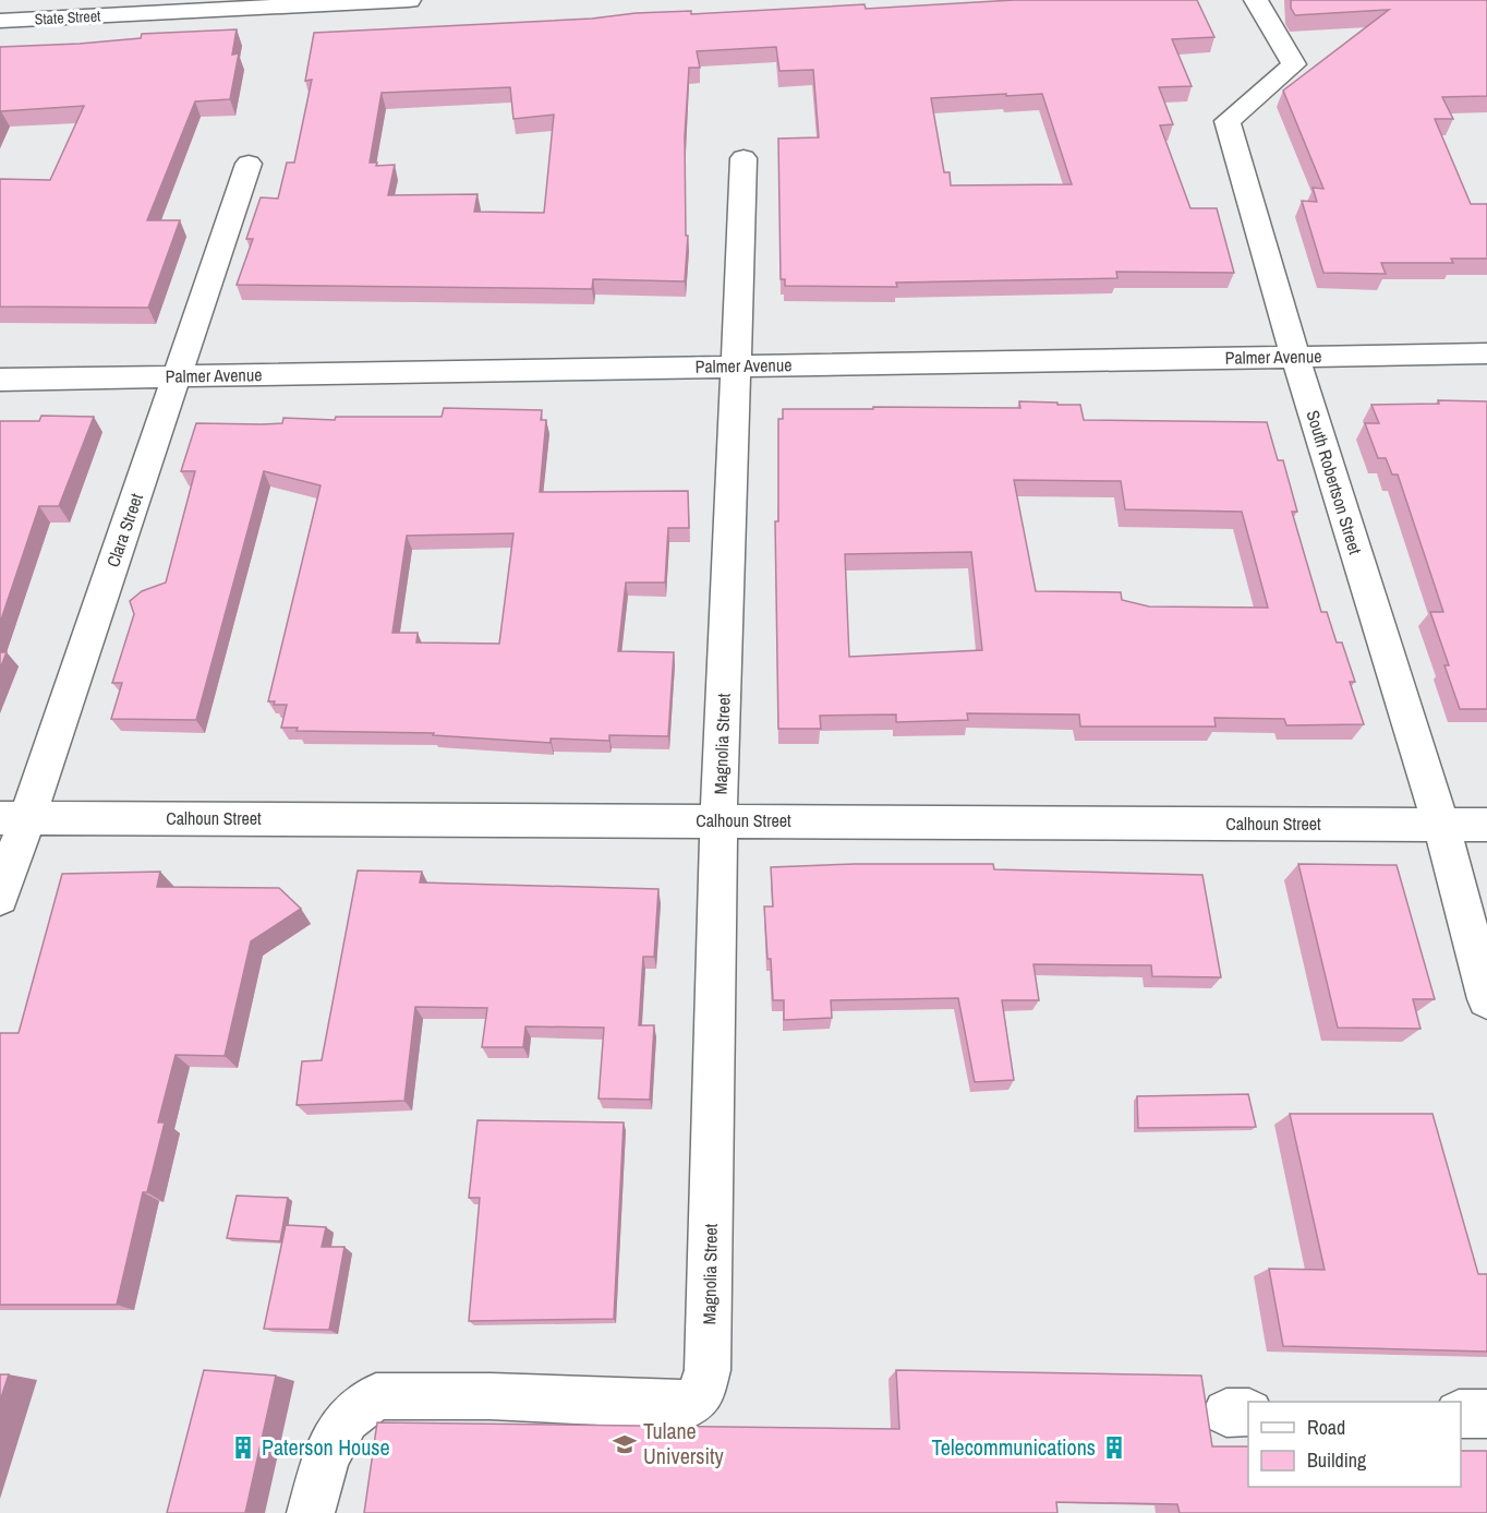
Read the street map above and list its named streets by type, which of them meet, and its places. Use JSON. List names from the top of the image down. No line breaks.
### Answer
{"streets":{"street":["State Street","Palmer Avenue","South Robertson Street","Clara Street","Magnolia Street","Calhoun Street"]},"crossings":[["Palmer Avenue","South Robertson Street"],["Palmer Avenue","Clara Street"],["Palmer Avenue","Magnolia Street"],["South Robertson Street","Calhoun Street"],["Clara Street","Calhoun Street"],["Magnolia Street","Calhoun Street"]],"places":{"school or university":["Tulane University"],"building":["Paterson House","Telecommunications"]},"legend":["Road","Building"]}
